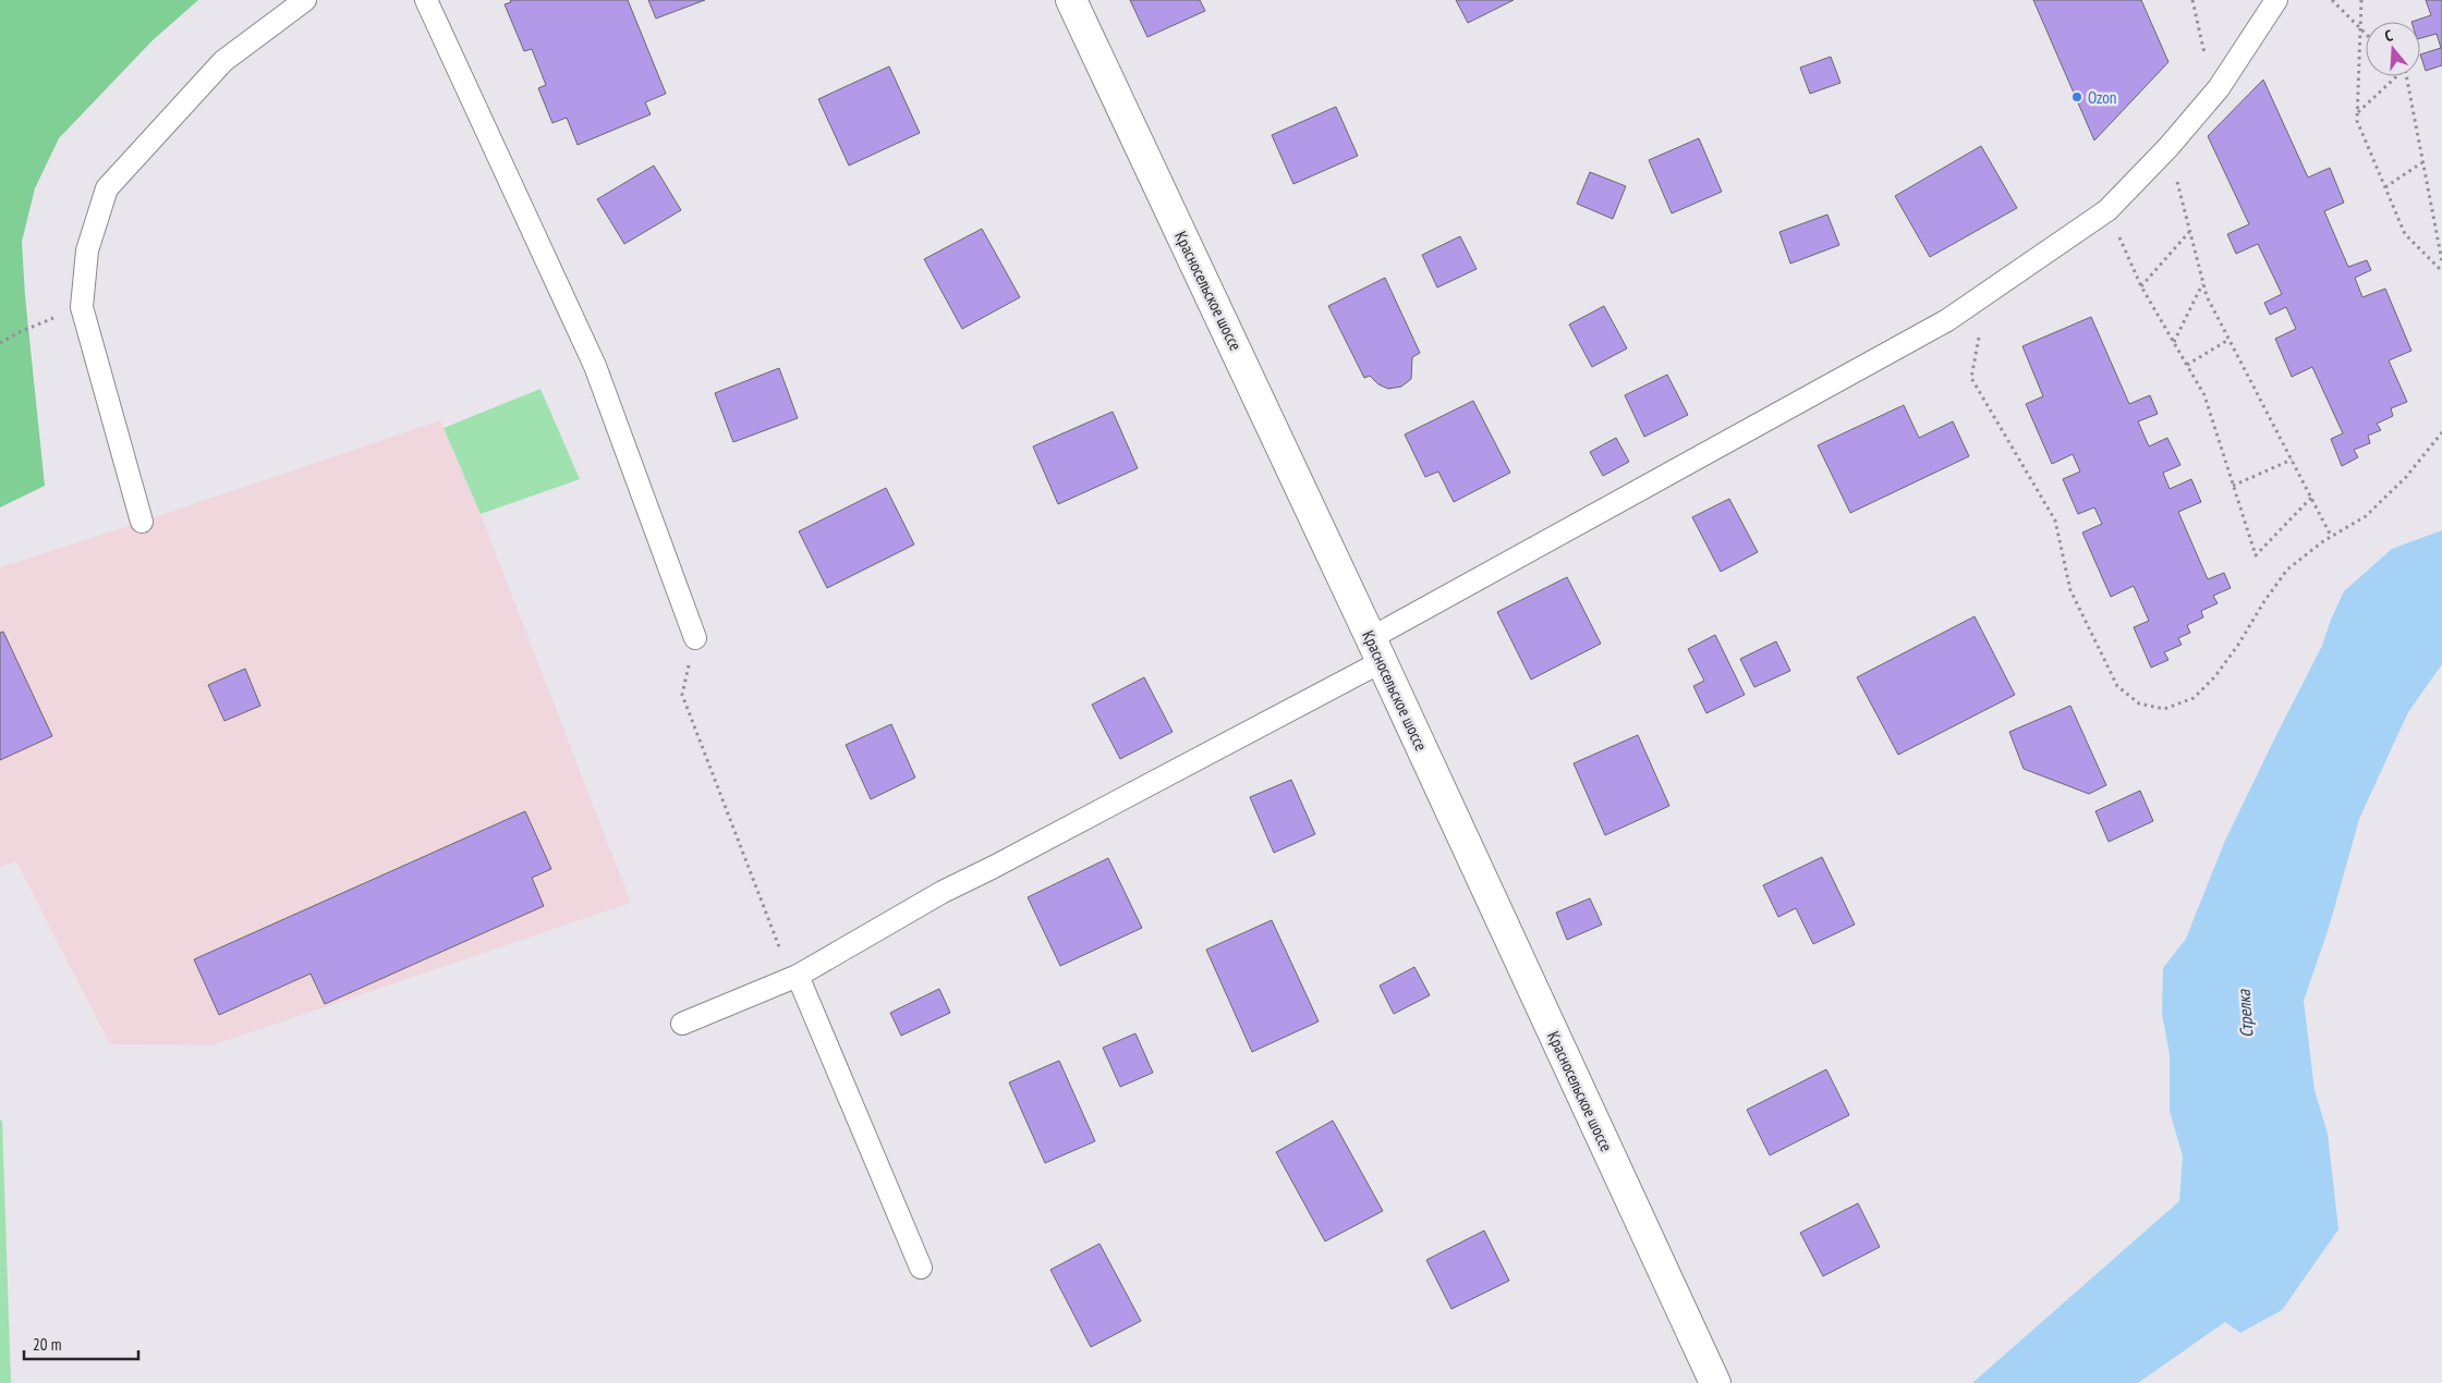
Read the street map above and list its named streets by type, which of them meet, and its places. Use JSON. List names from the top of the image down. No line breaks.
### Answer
{"streets":{"main road":["Красносельское шоссе"]},"water":["Стрелка"],"places":["Ozon"],"scale_bar":"20 m","north":"top"}
